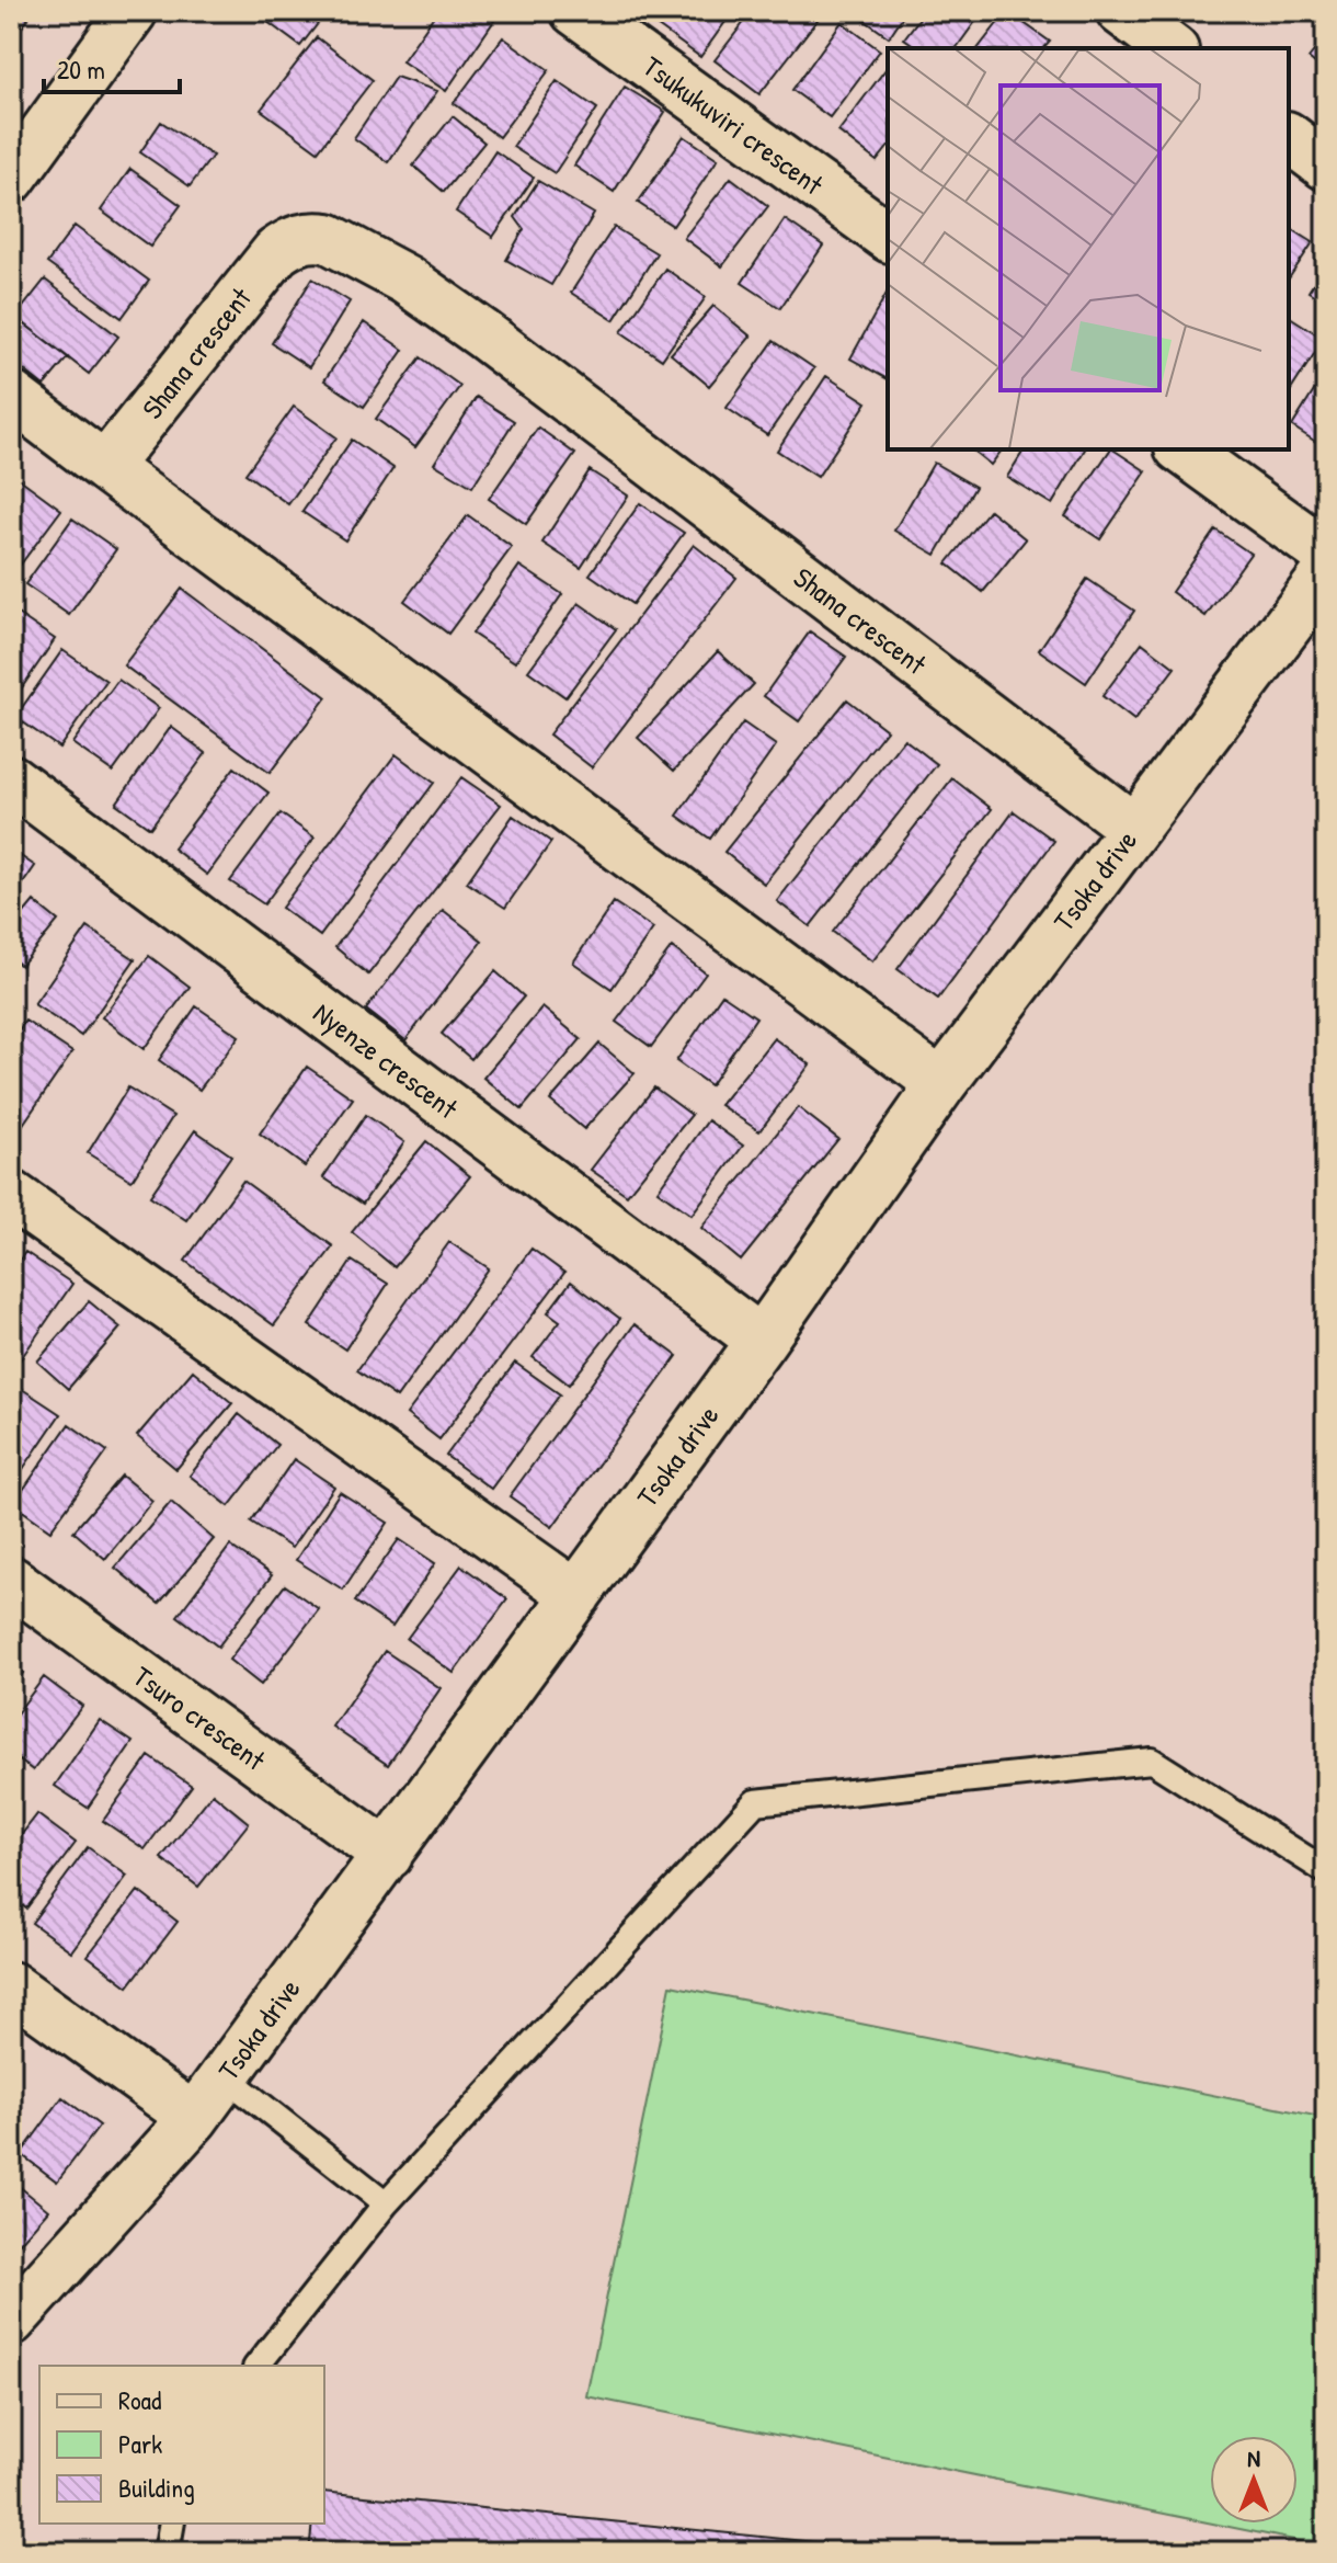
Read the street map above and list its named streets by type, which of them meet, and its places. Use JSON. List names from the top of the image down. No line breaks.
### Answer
{"streets":{"street":["Tsukukuviri crescent","Shana crescent","Tsoka drive","Nyenze crescent","Tsuro crescent"]},"crossings":[["Shana crescent","Tsoka drive"],["Tsoka drive","Nyenze crescent"],["Tsoka drive","Tsuro crescent"]],"legend":["Road","Park","Building"],"scale_bar":"20 m","north":"top"}
